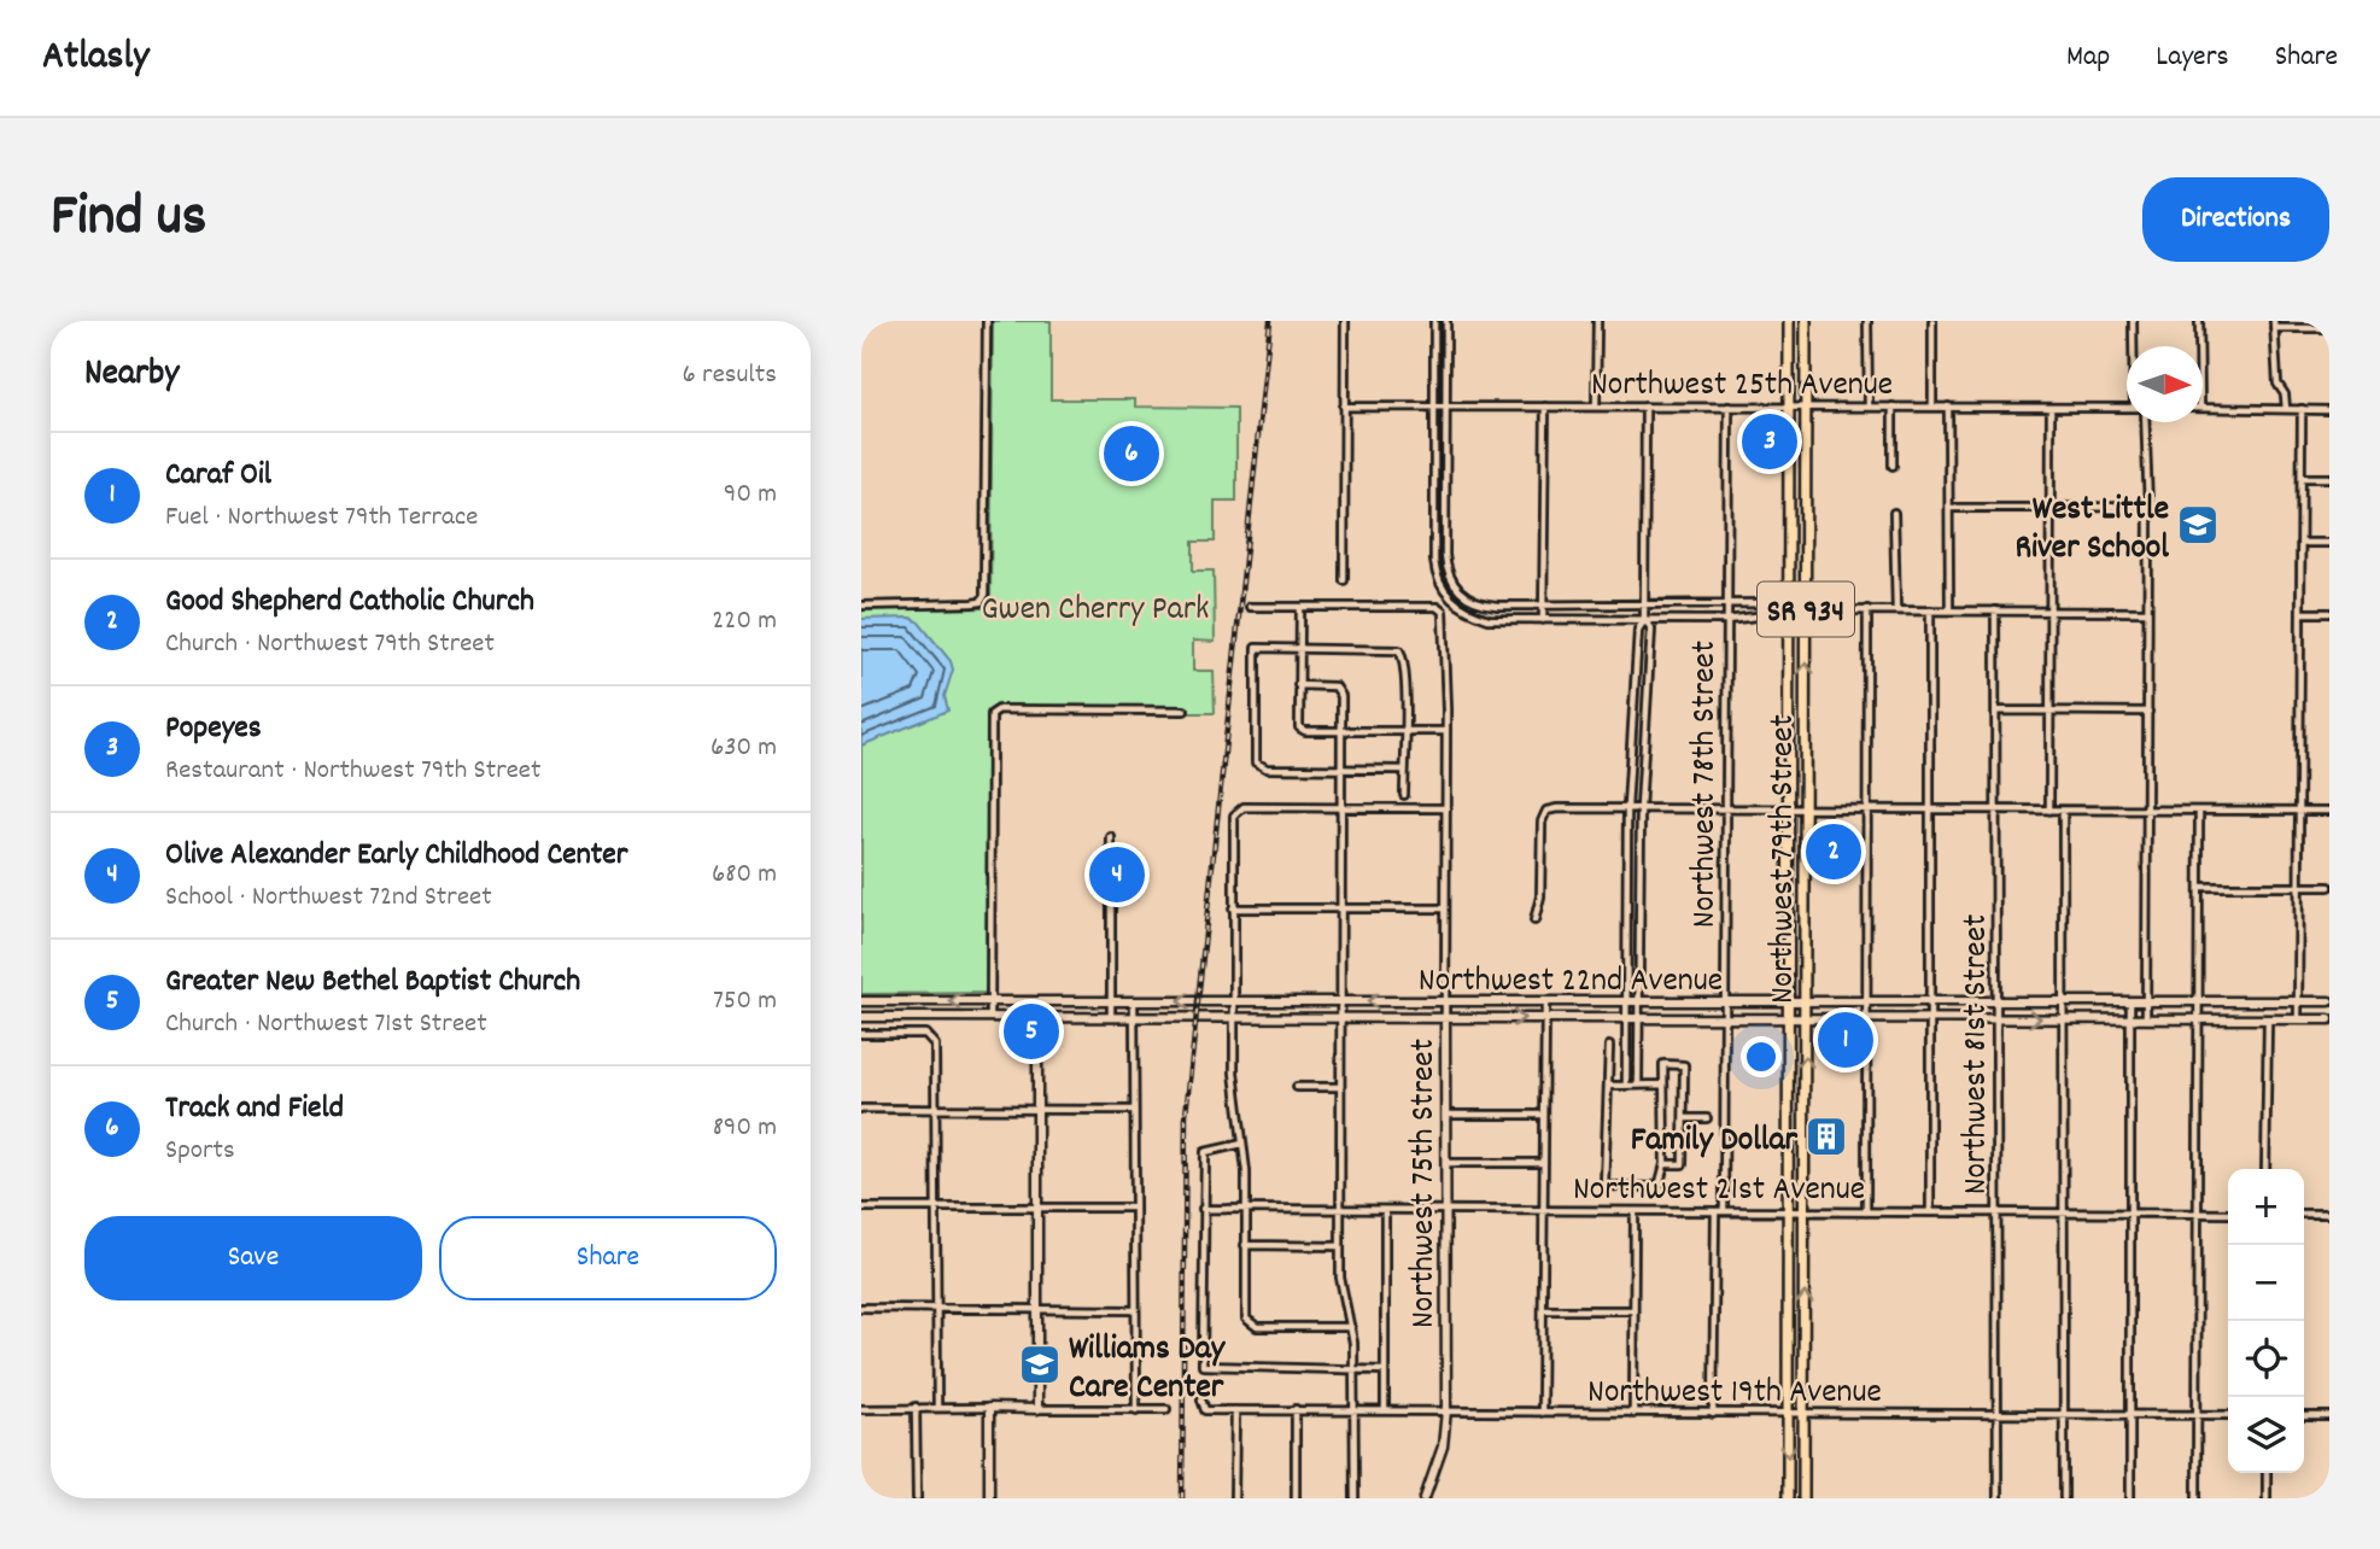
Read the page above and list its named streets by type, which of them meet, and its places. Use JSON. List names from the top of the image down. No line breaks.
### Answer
{"streets":{"main road":["SR 934","Northwest 79th Street","Northwest 22nd Avenue","Northwest 75th Street"],"street":["Northwest 25th Avenue","Northwest 78th Street","Northwest 81st Street","Northwest 21st Avenue","Northwest 19th Avenue"]},"crossings":[["Northwest 25th Avenue","Northwest 78th Street"],["Northwest 25th Avenue","Northwest 79th Street"],["Northwest 78th Street","Northwest 22nd Avenue"],["Northwest 78th Street","Northwest 21st Avenue"],["Northwest 79th Street","Northwest 22nd Avenue"],["Northwest 79th Street","Northwest 21st Avenue"],["Northwest 79th Street","Northwest 19th Avenue"],["Northwest 22nd Avenue","Northwest 81st Street"],["Northwest 22nd Avenue","Northwest 75th Street"],["Northwest 81st Street","Northwest 21st Avenue"],["Northwest 81st Street","Northwest 19th Avenue"],["Northwest 75th Street","Northwest 21st Avenue"],["Northwest 75th Street","Northwest 19th Avenue"]],"parks":["Gwen Cherry Park"],"places":{"school or university":["West Little River School","Williams Day Care Center"],"building":["Family Dollar"]},"north":"right","page":{"header":"Atlasly","nav":["Map","Layers","Share"],"title":"Find us","buttons":["Directions",["Save","Share"]],"heading":["Nearby","6 results"],"pins":["3","6","2","4","5","1"],"list":[{"mark":"1","name":"Caraf Oil","note":"Fuel · Northwest 79th Terrace","value":"90 m"},{"mark":"2","name":"Good Shepherd Catholic Church","note":"Church · Northwest 79th Street","value":"220 m"},{"mark":"3","name":"Popeyes","note":"Restaurant · Northwest 79th Street","value":"630 m"},{"mark":"4","name":"Olive Alexander Early Childhood Center","note":"School · Northwest 72nd Street","value":"680 m"},{"mark":"5","name":"Greater New Bethel Baptist Church","note":"Church · Northwest 71st Street","value":"750 m"},{"mark":"6","name":"Track and Field","note":"Sports","value":"890 m"}],"map_buttons":["+","−"]}}
